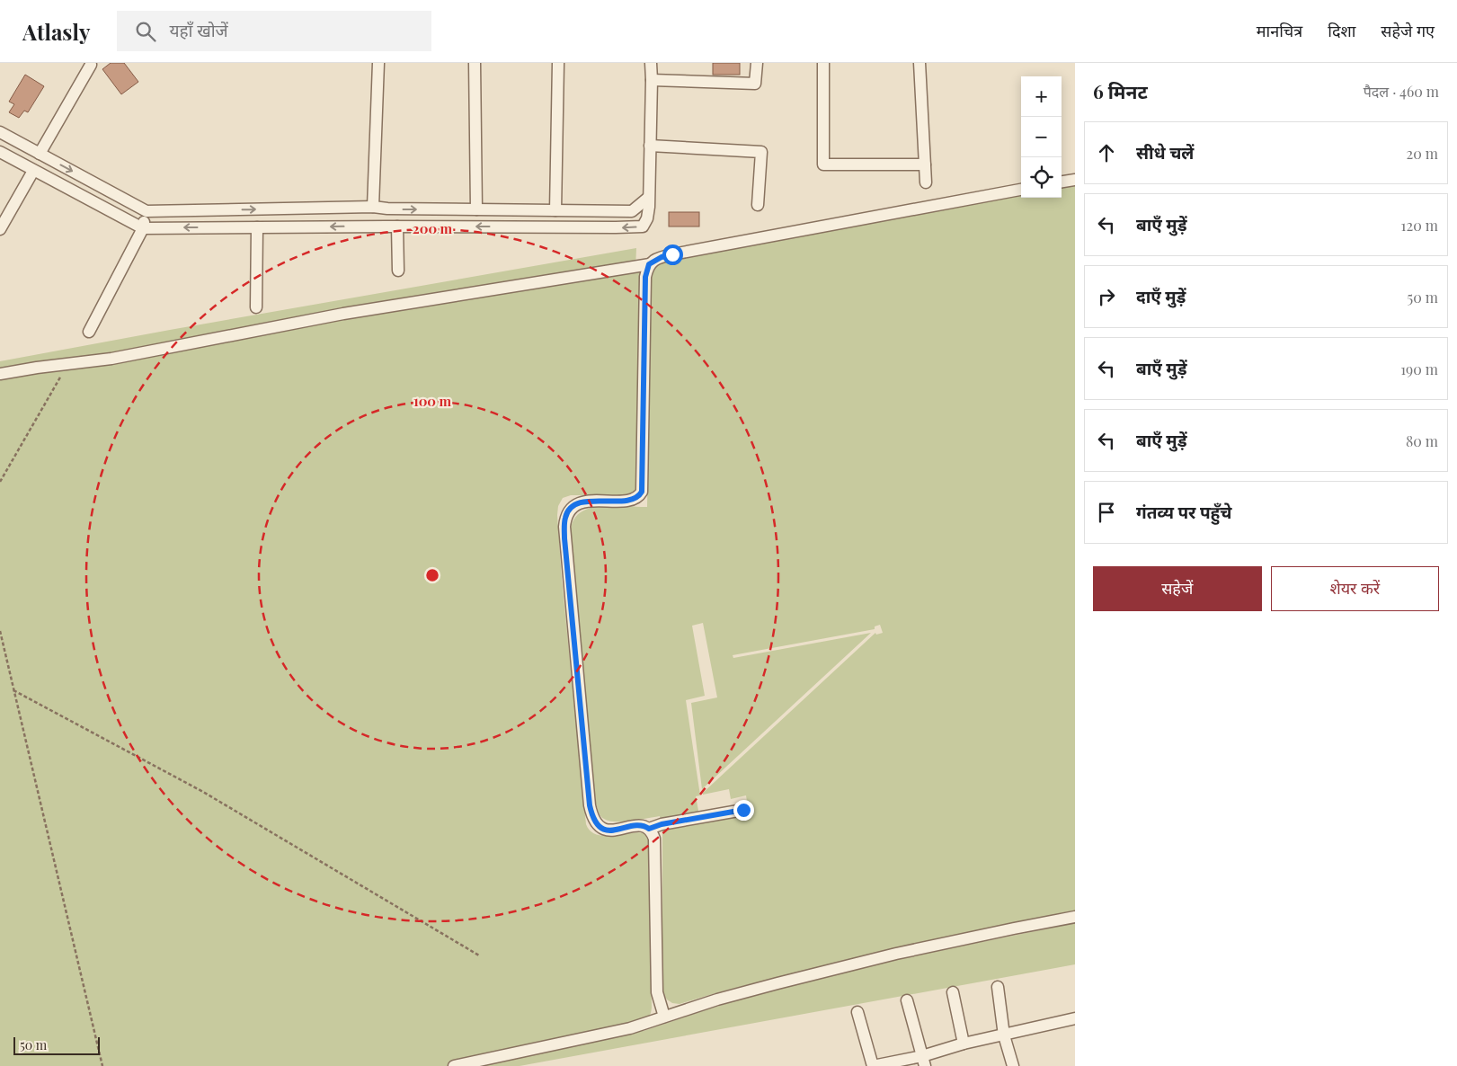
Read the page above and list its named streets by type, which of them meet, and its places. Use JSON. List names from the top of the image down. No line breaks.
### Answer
{"scale_bar":"50 m","page":{"header":"Atlasly","search":"यहाँ खोजें","nav":["मानचित्र","दिशा","सहेजे गए"],"heading":["6 मिनट","पैदल · 460 m"],"map_buttons":["+","−"],"list":[["सीधे चलें","20 m"],["बाएँ मुड़ें","120 m"],["दाएँ मुड़ें","50 m"],["बाएँ मुड़ें","190 m"],["बाएँ मुड़ें","80 m"],"गंतव्य पर पहुँचे"],"buttons":["सहेजें","शेयर करें"],"scale":"50 m"},"rings":["200 m","100 m"]}
